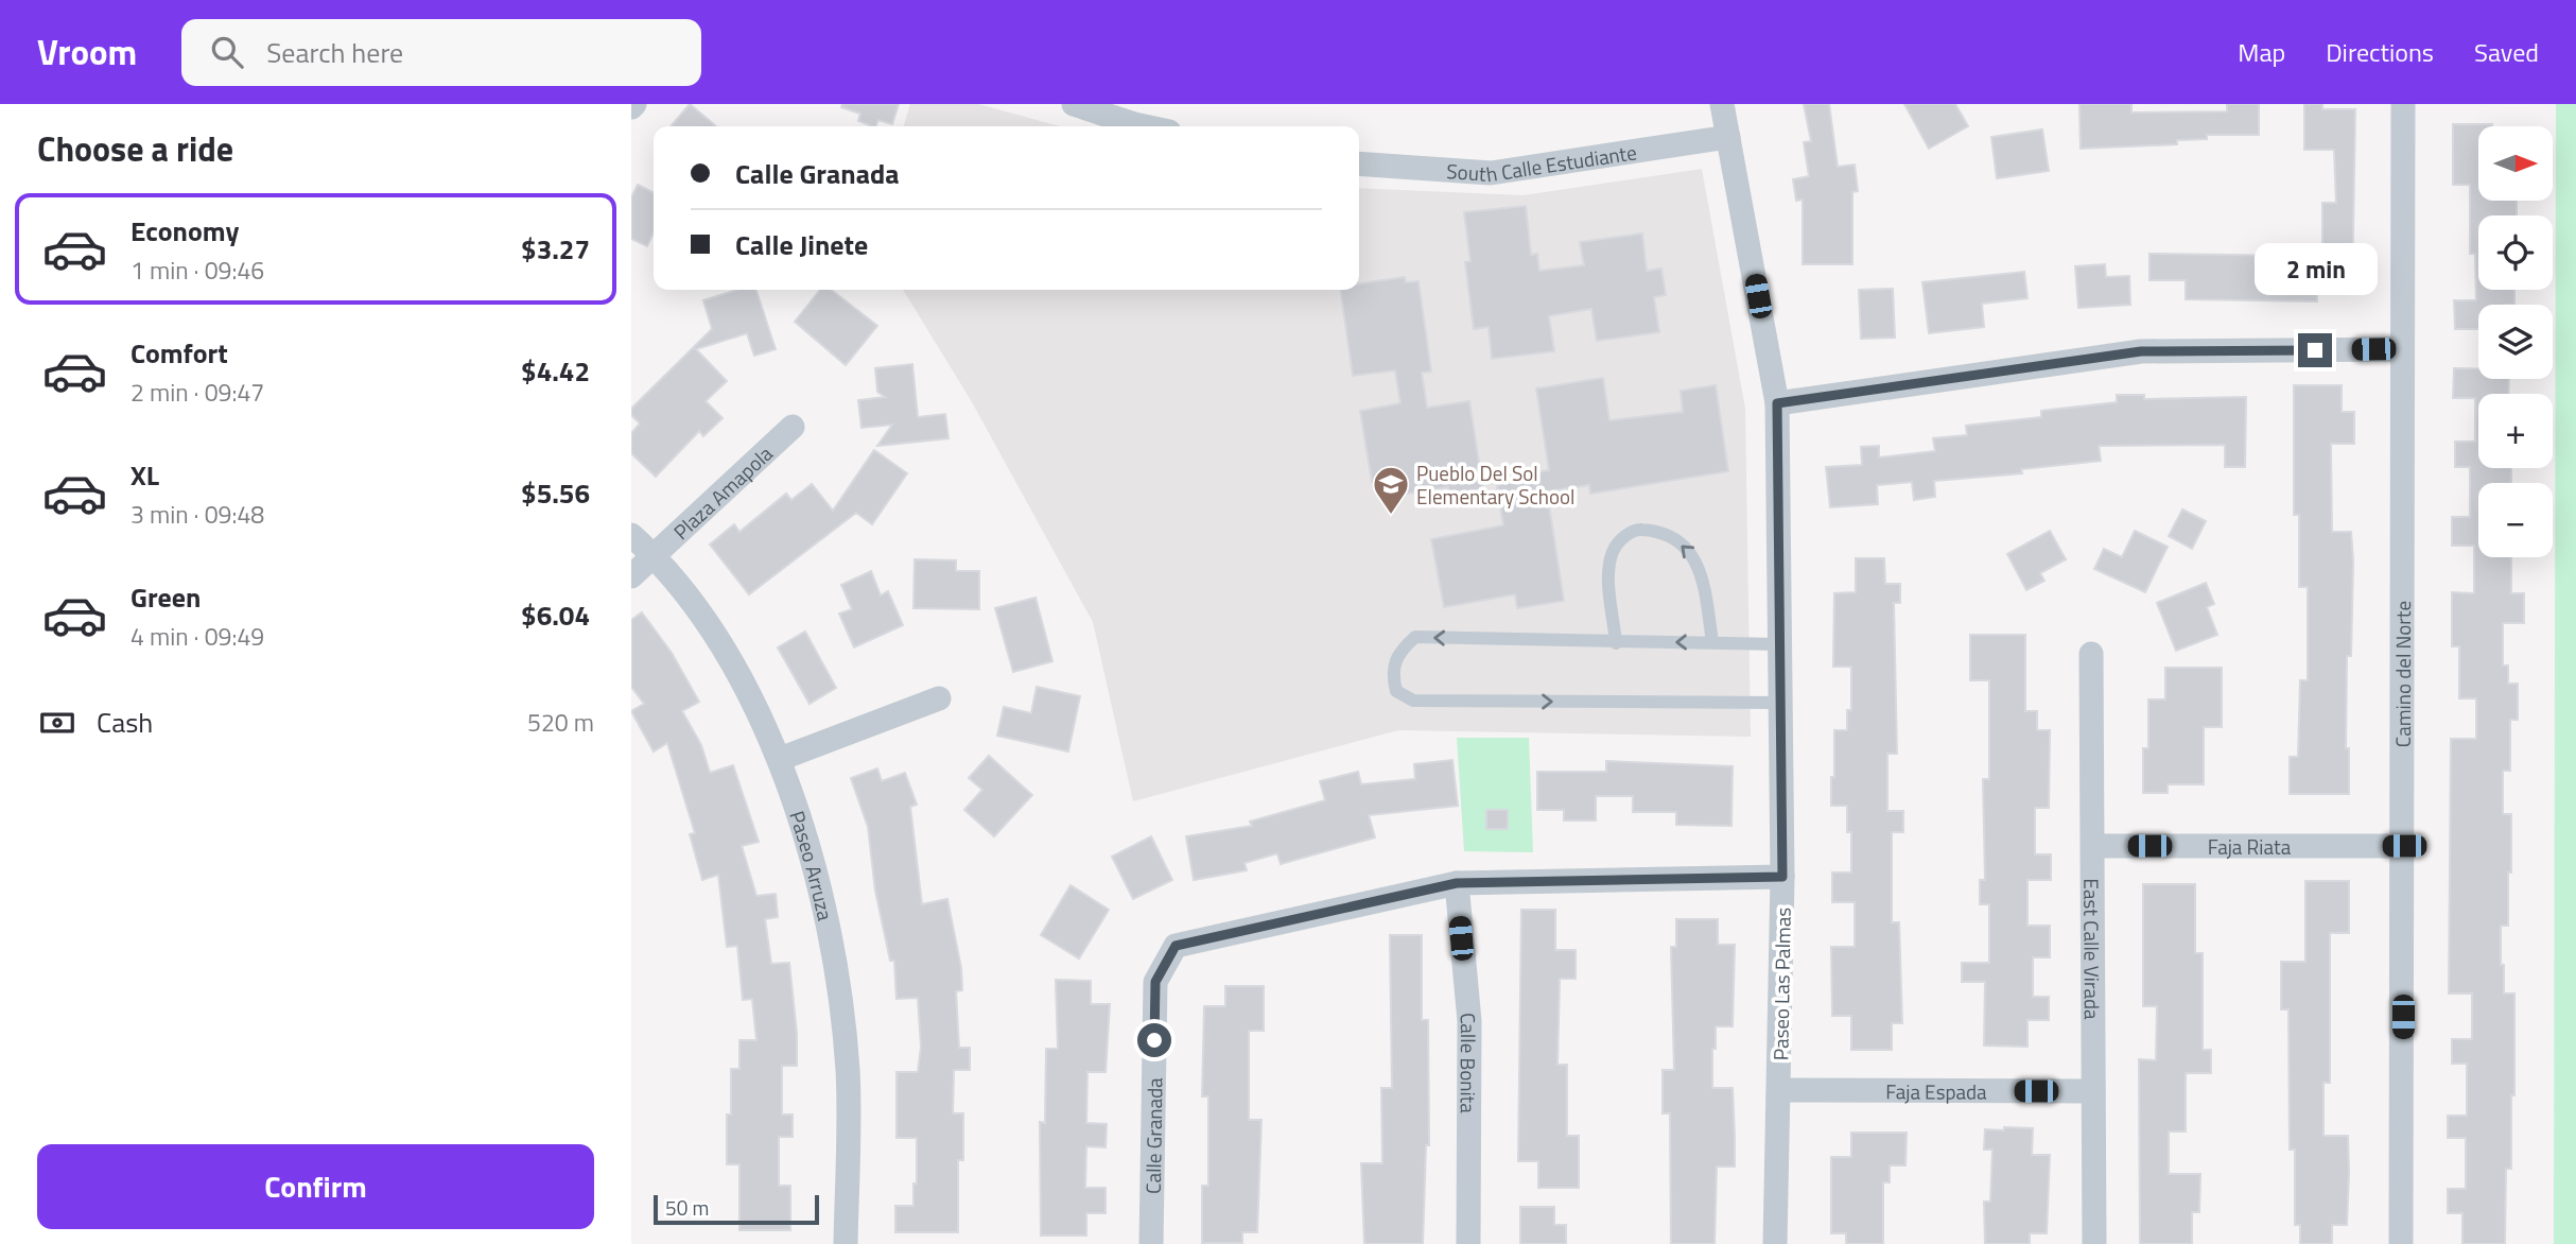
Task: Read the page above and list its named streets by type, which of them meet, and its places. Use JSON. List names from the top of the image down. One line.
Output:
{"streets":{"street":["South Calle Estudiante","Plaza Amapola","Camino del Norte","Faja Riata","Paseo Arruza","East Calle Virada","Paseo Las Palmas","Calle Bonita","Faja Espada","Calle Granada"]},"crossings":[["South Calle Estudiante","Paseo Las Palmas"],["Plaza Amapola","Paseo Arruza"],["Camino del Norte","Faja Riata"],["Faja Riata","East Calle Virada"],["East Calle Virada","Faja Espada"],["Paseo Las Palmas","Faja Espada"],["Calle Bonita","Calle Granada"]],"places":{"school or university":["Pueblo Del Sol Elementary School"]},"scale_bar":"50 m","north":"right","page":{"header":"Vroom","search":"Search here","nav":["Map","Directions","Saved"],"heading":"Choose a ride","map_buttons":["+","−"],"banner":["Calle Granada","Calle Jinete"],"list":[{"name":"Economy","note":"1 min · 09:46","value":"$3.27"},{"name":"Comfort","note":"2 min · 09:47","value":"$4.42"},{"name":"XL","note":"3 min · 09:48","value":"$5.56"},{"name":"Green","note":"4 min · 09:49","value":"$6.04"}],"bubble":"2 min","pay":["Cash","520 m"],"buttons":"Confirm","scale":"50 m"}}
